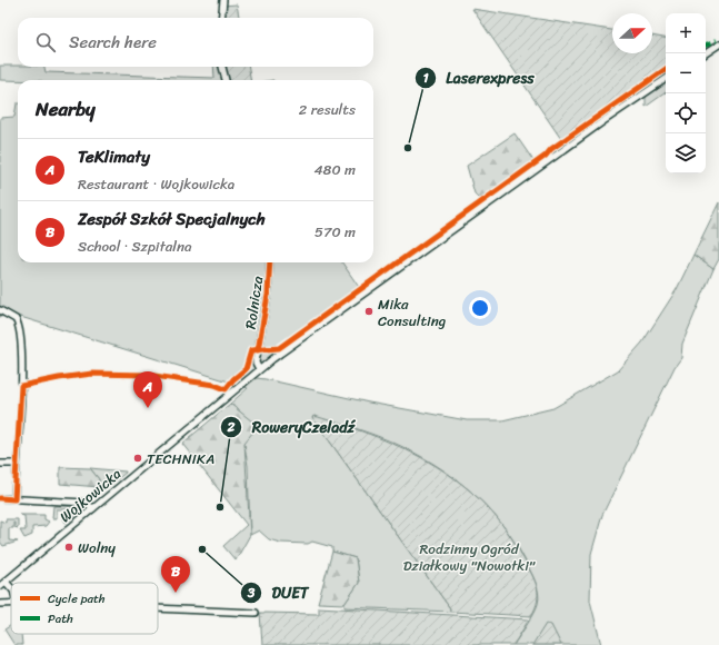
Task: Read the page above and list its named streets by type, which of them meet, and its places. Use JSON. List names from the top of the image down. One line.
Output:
{"streets":{"street":["Rolnicza","Wojkowicka"]},"crossings":[["Rolnicza","Wojkowicka"]],"parks":["Rodzinny Ogród Działkowy \"Nowotki\""],"places":["Laserexpress","Mika Consulting","TECHNIKA","RoweryCzeladź","Wolny","DUET"],"legend":["Cycle path","Path"],"north":"right","page":{"map_buttons":["+","−"],"search":"Search here","heading":["Nearby","2 results"],"list":[{"mark":"A","name":"TeKlimaty","note":"Restaurant · Wojkowicka","value":"480 m"},{"mark":"B","name":"Zespół Szkół Specjalnych","note":"School · Szpitalna","value":"570 m"}],"pins":["A","B"]}}
